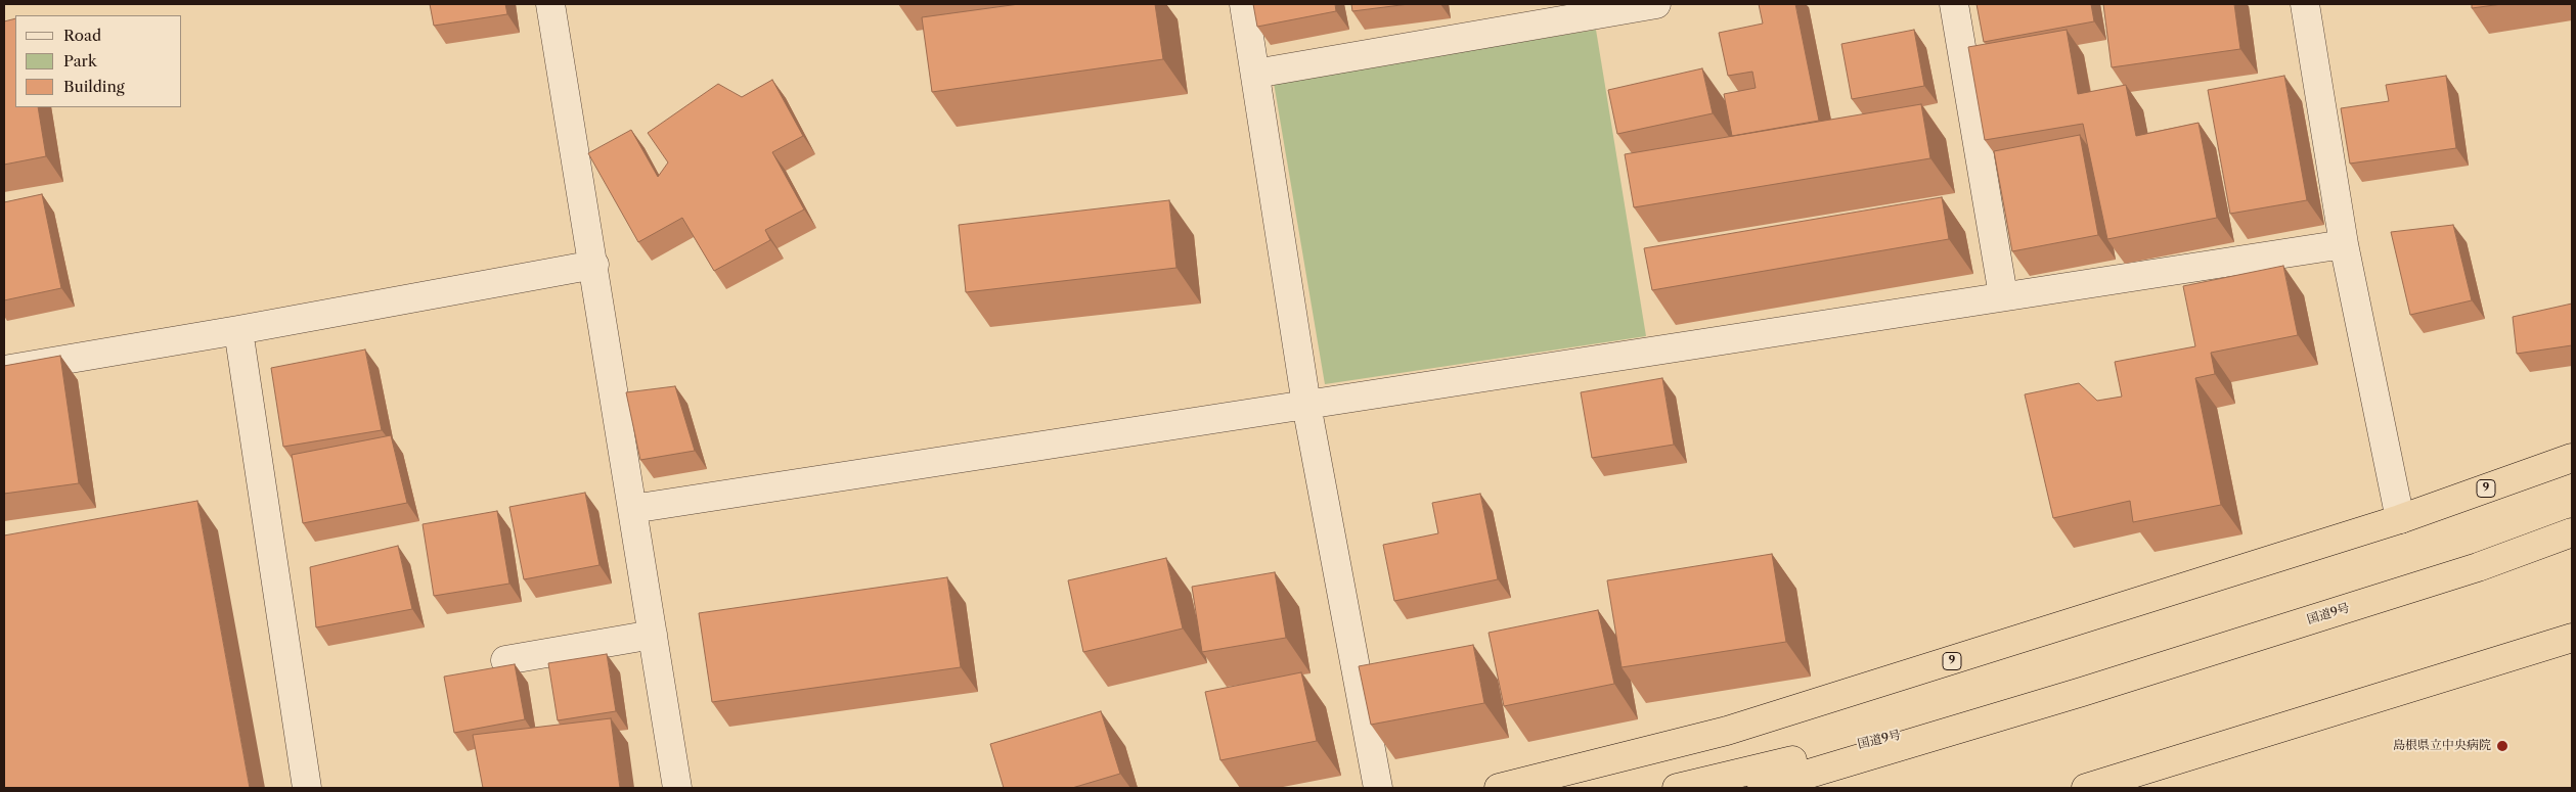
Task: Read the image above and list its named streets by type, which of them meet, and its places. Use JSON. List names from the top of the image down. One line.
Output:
{"streets":{"highway":["9","国道9号"]},"places":["島根県立中央病院"],"legend":["Road","Park","Building"]}
